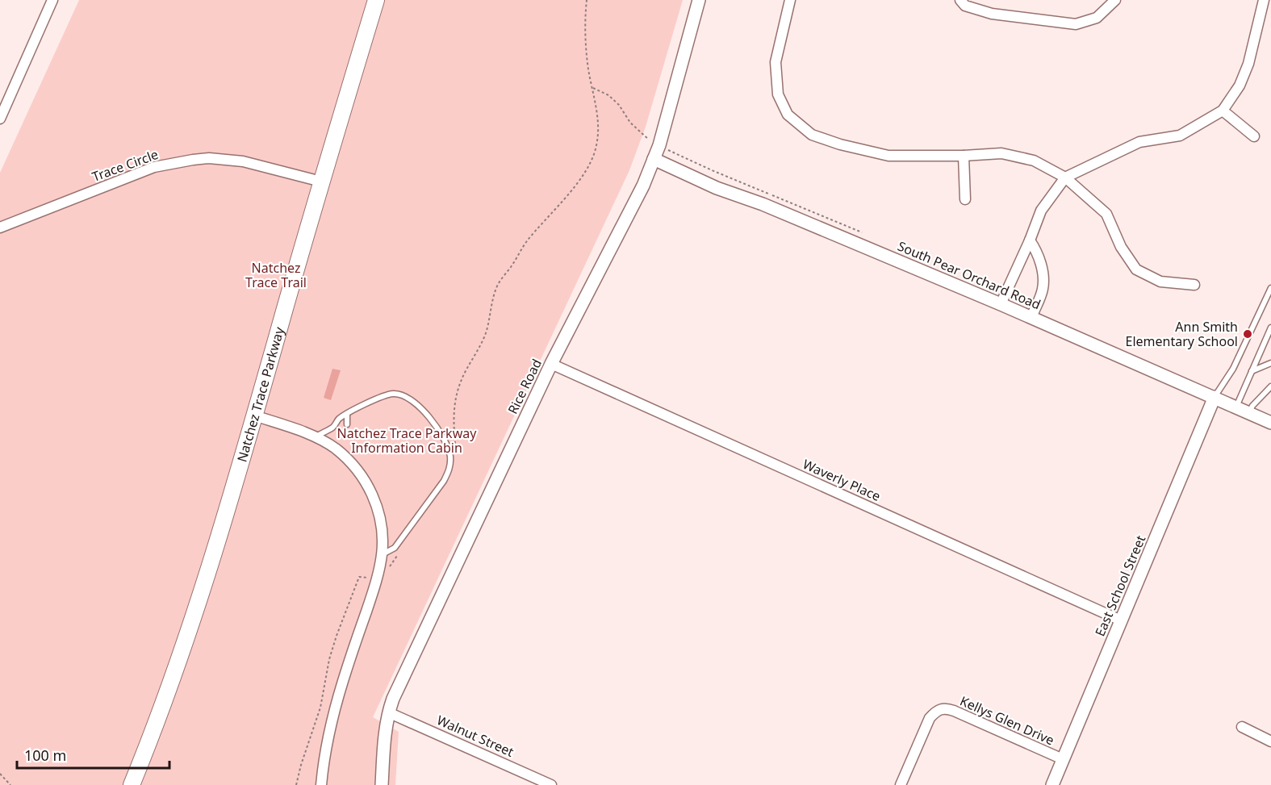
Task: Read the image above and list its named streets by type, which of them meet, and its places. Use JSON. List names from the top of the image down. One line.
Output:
{"streets":{"main road":["Natchez Trace Parkway"],"street":["Trace Circle","South Pear Orchard Road","Rice Road","Waverly Place","East School Street","Kellys Glen Drive","Walnut Street"]},"crossings":[["Trace Circle","Natchez Trace Parkway"],["South Pear Orchard Road","Rice Road"],["South Pear Orchard Road","East School Street"],["Rice Road","Waverly Place"],["Rice Road","Walnut Street"],["Waverly Place","East School Street"],["East School Street","Kellys Glen Drive"]],"parks":["Natchez Trace Trail","Natchez Trace Parkway Information Cabin"],"places":["Ann Smith Elementary School"],"scale_bar":"100 m"}
